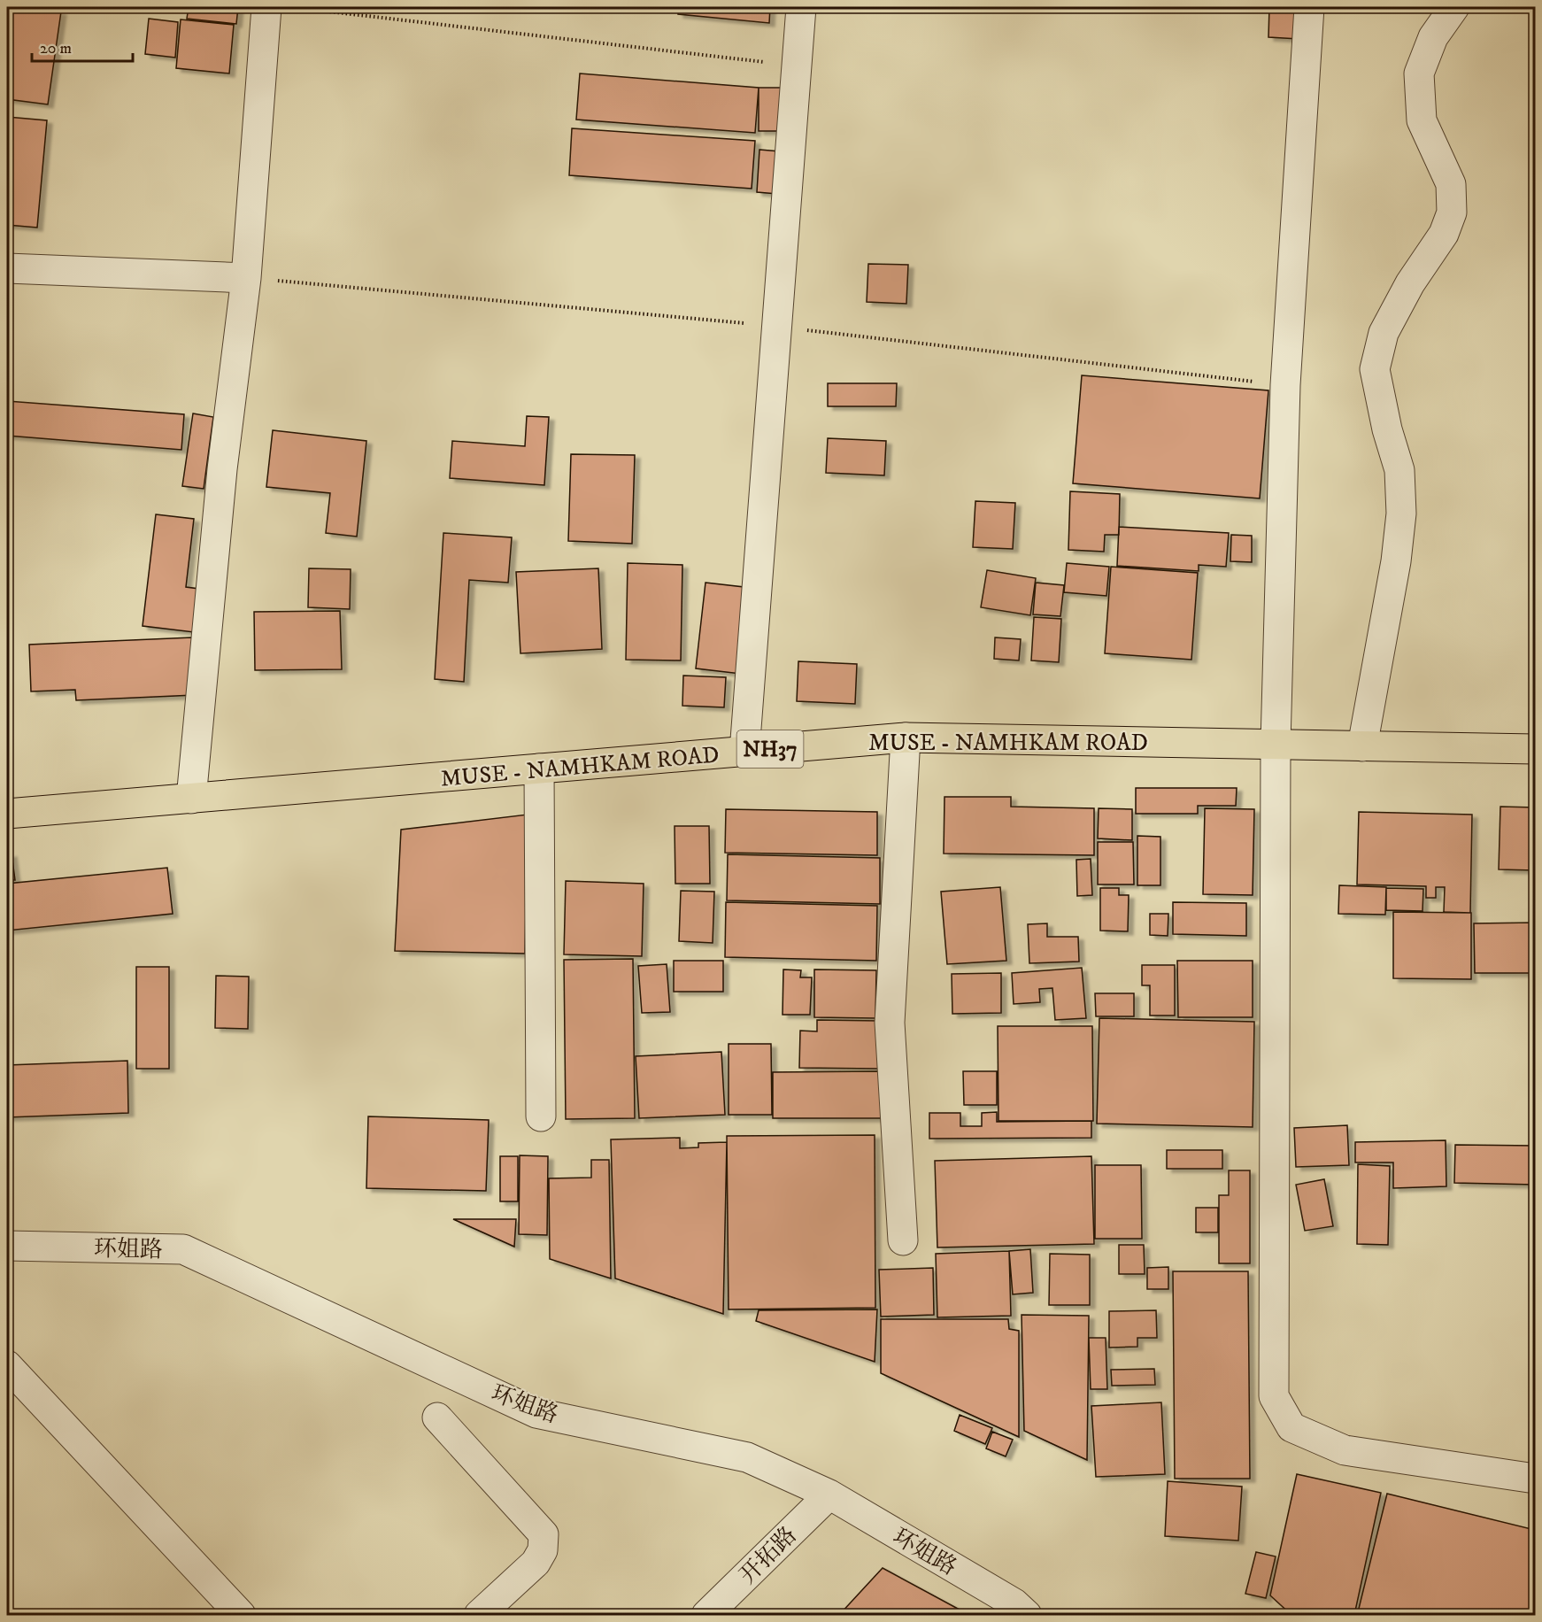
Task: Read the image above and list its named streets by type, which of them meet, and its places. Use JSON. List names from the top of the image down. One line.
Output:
{"streets":{"highway":["MUSE - NAMHKAM ROAD","NH37"],"street":["环姐路","开拓路"]},"crossings":[["环姐路","开拓路"]],"scale_bar":"20 m"}
